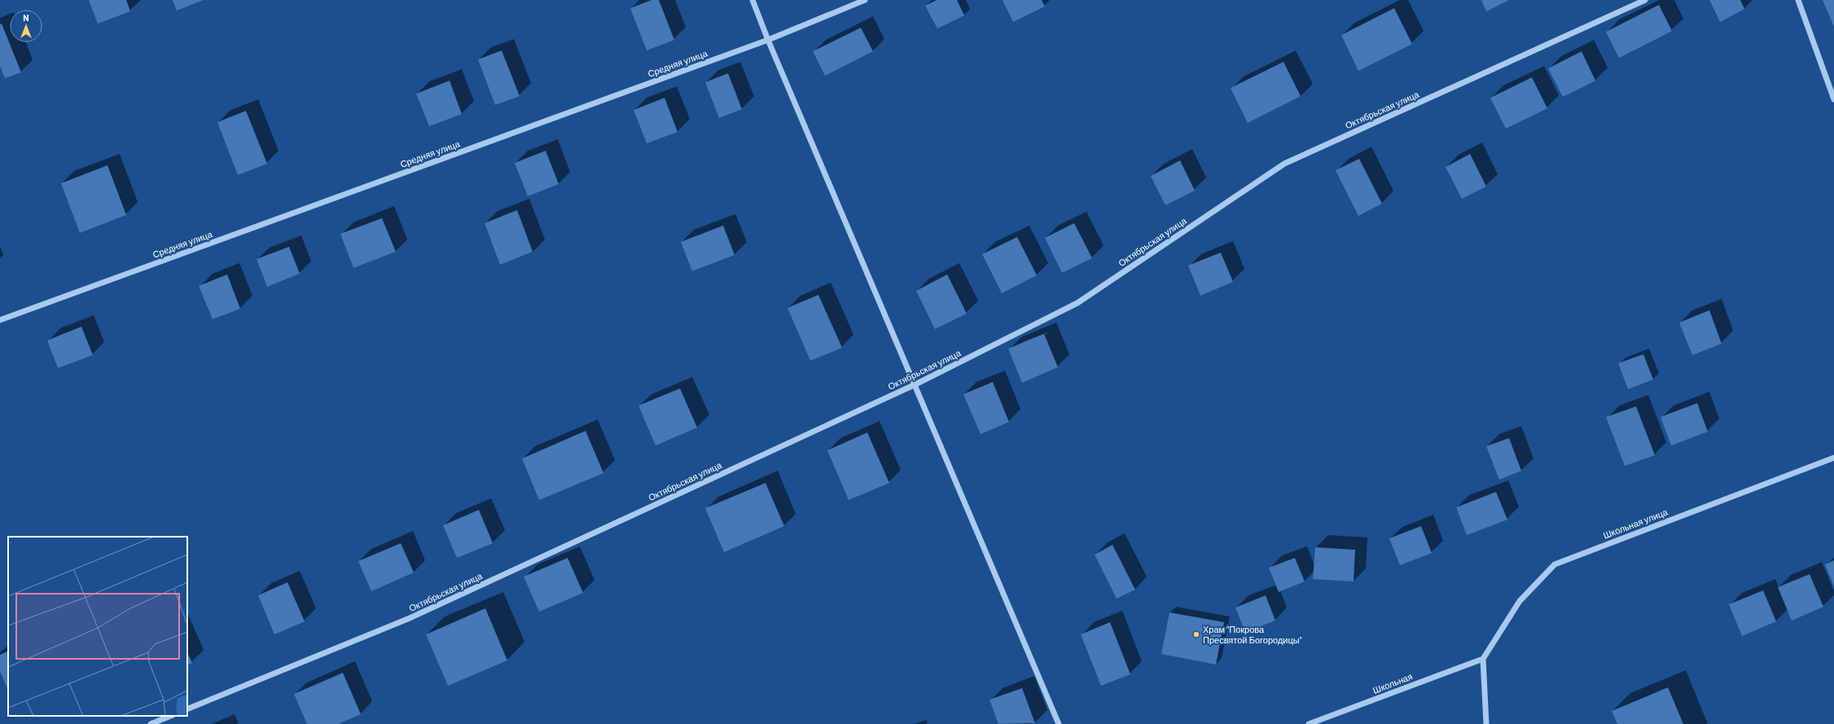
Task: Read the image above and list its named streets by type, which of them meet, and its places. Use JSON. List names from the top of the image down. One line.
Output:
{"streets":{"street":["Средняя улица","Октябрьская улица","Школьная улица","Школьная"]},"crossings":[["Школьная улица","Школьная"]],"places":["Храм \"Покрова Пресвятой Богородицы\""],"north":"top"}
